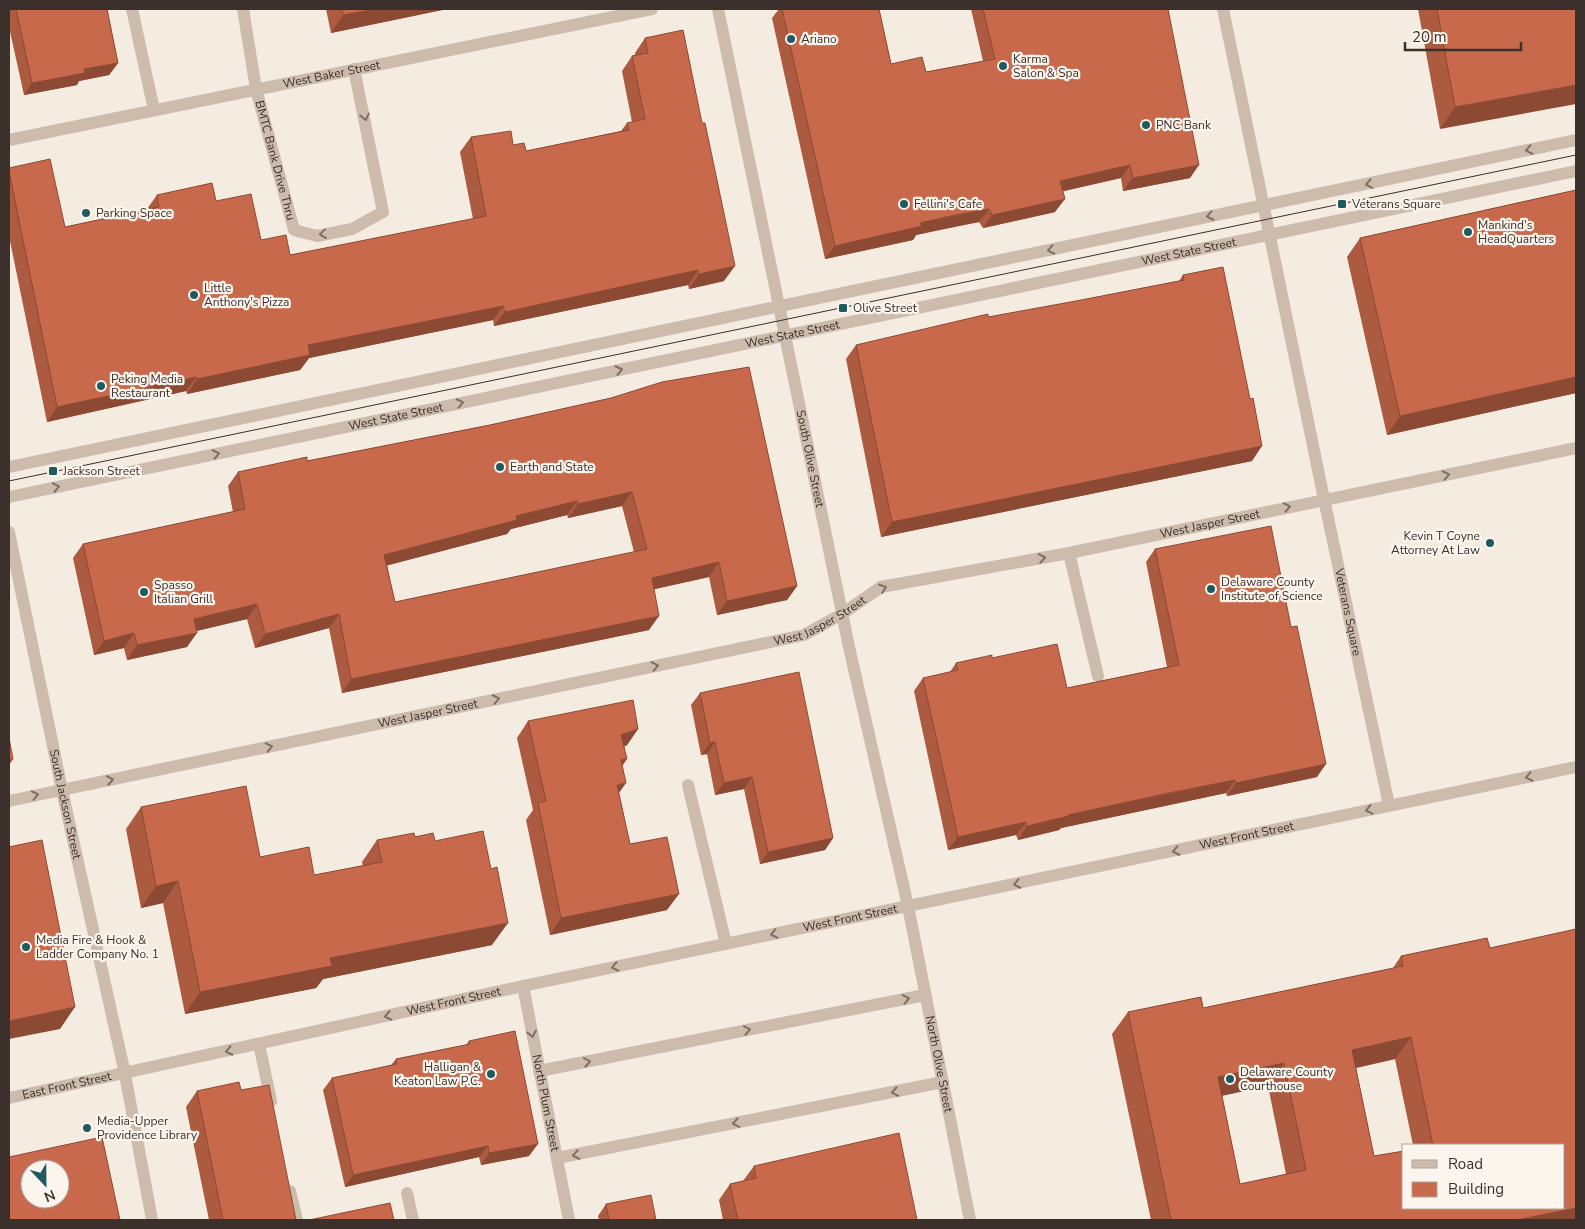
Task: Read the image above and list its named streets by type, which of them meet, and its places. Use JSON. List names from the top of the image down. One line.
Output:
{"streets":{"street":["West Baker Street","BMTC Bank Drive Thru","West State Street","South Olive Street","West Jasper Street","Veterans Square","South Jackson Street","West Front Street","North Olive Street","East Front Street","North Plum Street"]},"crossings":[["West Baker Street","BMTC Bank Drive Thru"],["West State Street","South Olive Street"],["West State Street","Veterans Square"],["South Olive Street","West Jasper Street"],["South Olive Street","West Front Street"],["South Olive Street","North Olive Street"],["West Jasper Street","Veterans Square"],["West Jasper Street","South Jackson Street"],["Veterans Square","West Front Street"],["South Jackson Street","West Front Street"],["South Jackson Street","East Front Street"],["West Front Street","North Olive Street"],["West Front Street","East Front Street"],["West Front Street","North Plum Street"]],"one_way":["West Jasper Street","West Front Street","North Plum Street"],"places":{"other":["Ariano","Karma Salon & Spa","PNC Bank","Fellini's Cafe","Parking Space","Mankind's HeadQuarters","Little Anthony's Pizza","Peking Media Restaurant","Earth and State","Kevin T Coyne Attorney At Law","Delaware County Institute of Science","Spasso Italian Grill","Media Fire & Hook & Ladder Company No. 1","Halligan & Keaton Law P.C.","Delaware County Courthouse","Media-Upper Providence Library"],"transit":["Veterans Square","Olive Street","Jackson Street"]},"legend":["Road","Building"],"scale_bar":"20 m","north":"bottom"}
